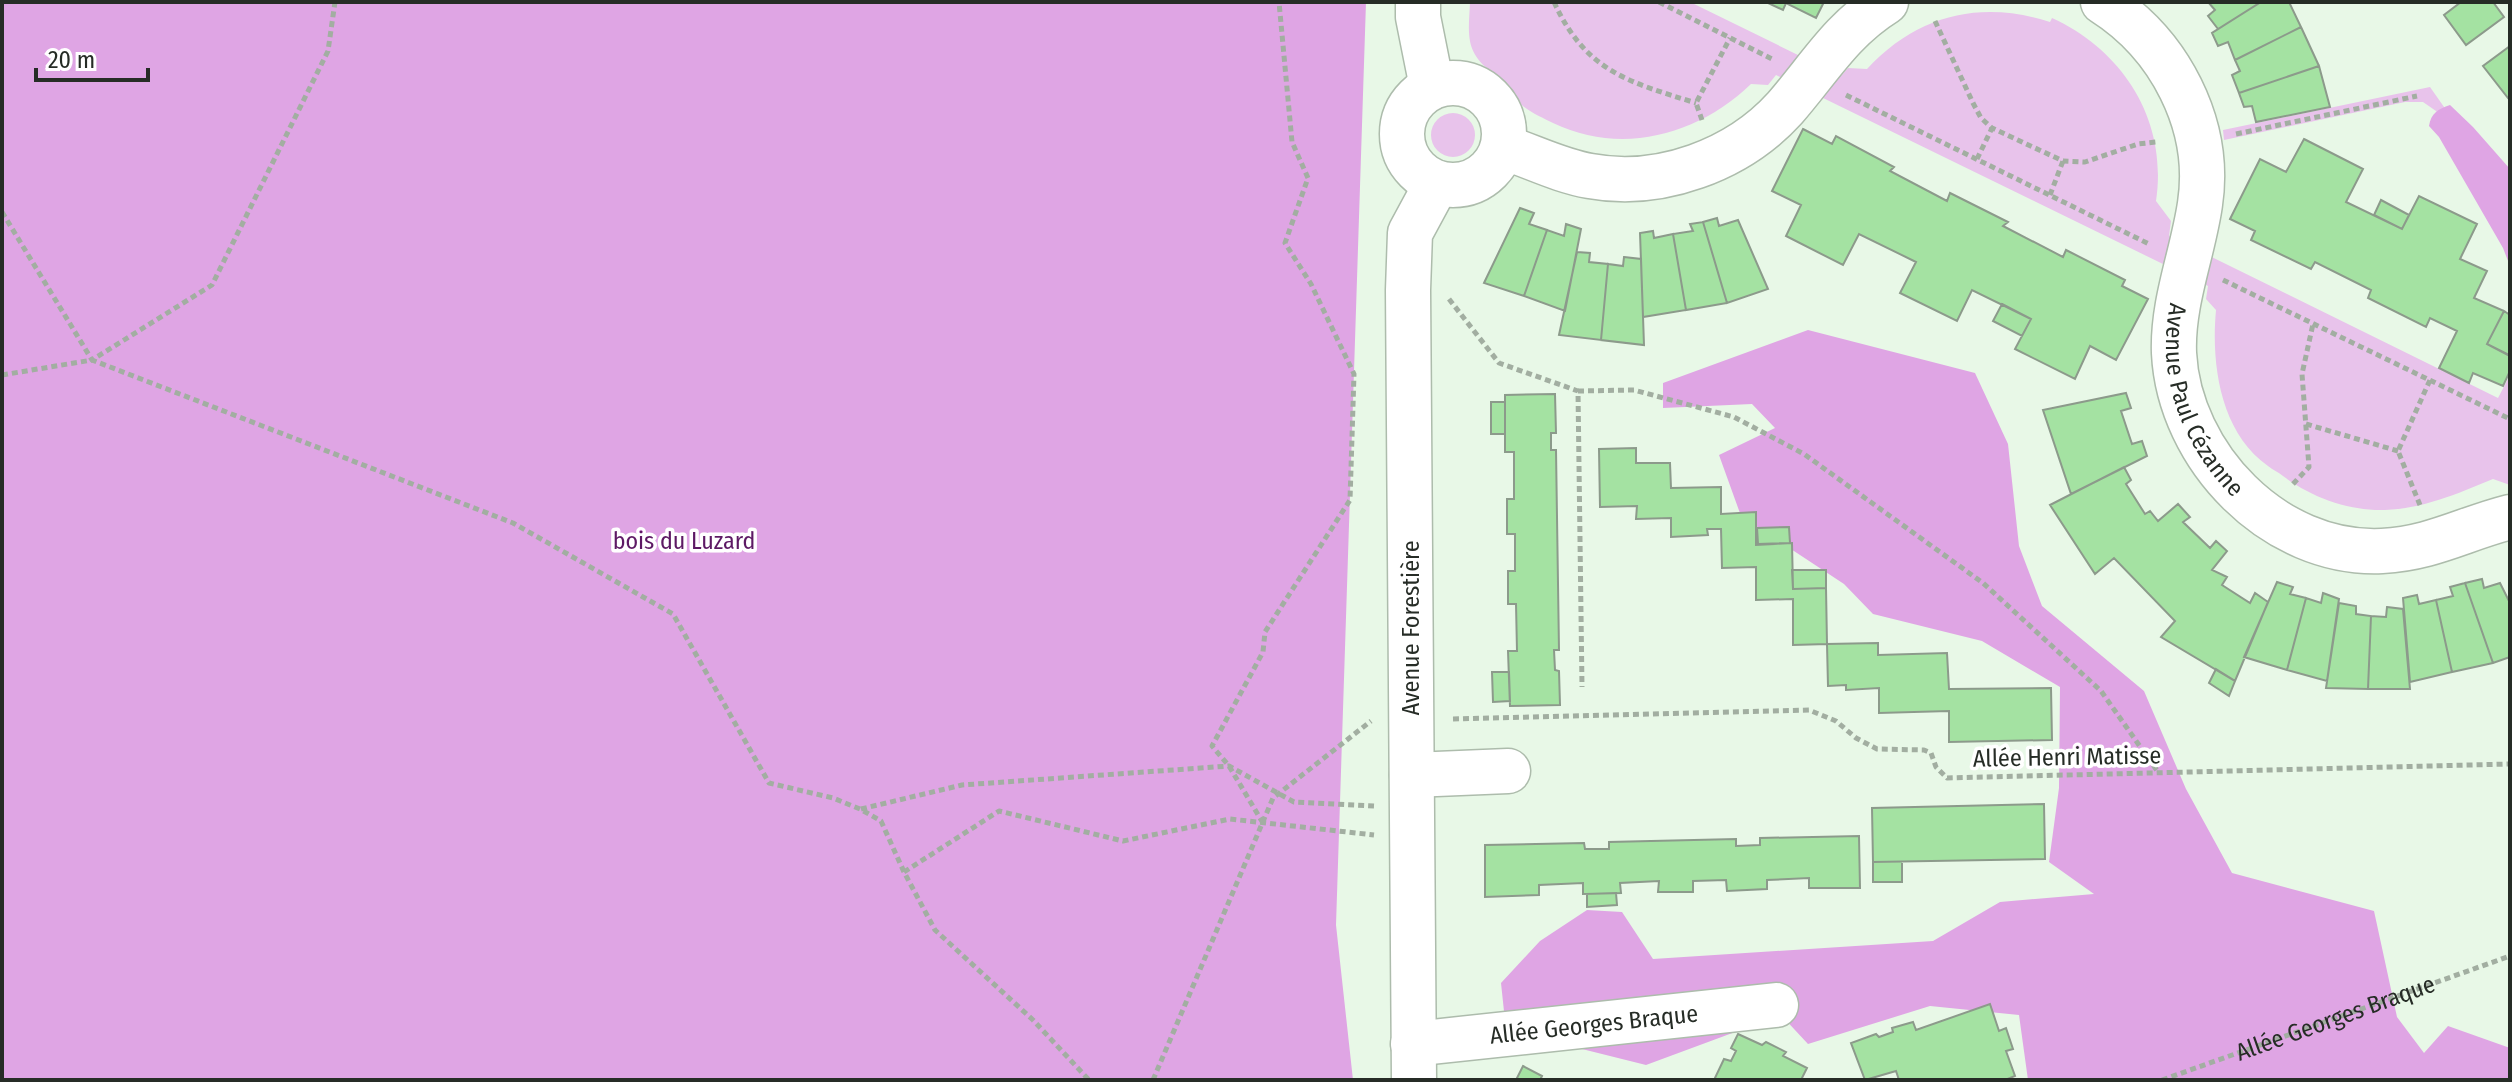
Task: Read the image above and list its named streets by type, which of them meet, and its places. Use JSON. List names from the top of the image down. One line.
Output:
{"streets":{"street":["Avenue Paul Cézanne","Avenue Forestière","Allée Georges Braque"],"path":["Allée Henri Matisse"]},"crossings":[["Avenue Forestière","Allée Henri Matisse"],["Avenue Forestière","Allée Georges Braque"]],"parks":["bois du Luzard"],"scale_bar":"20 m"}
